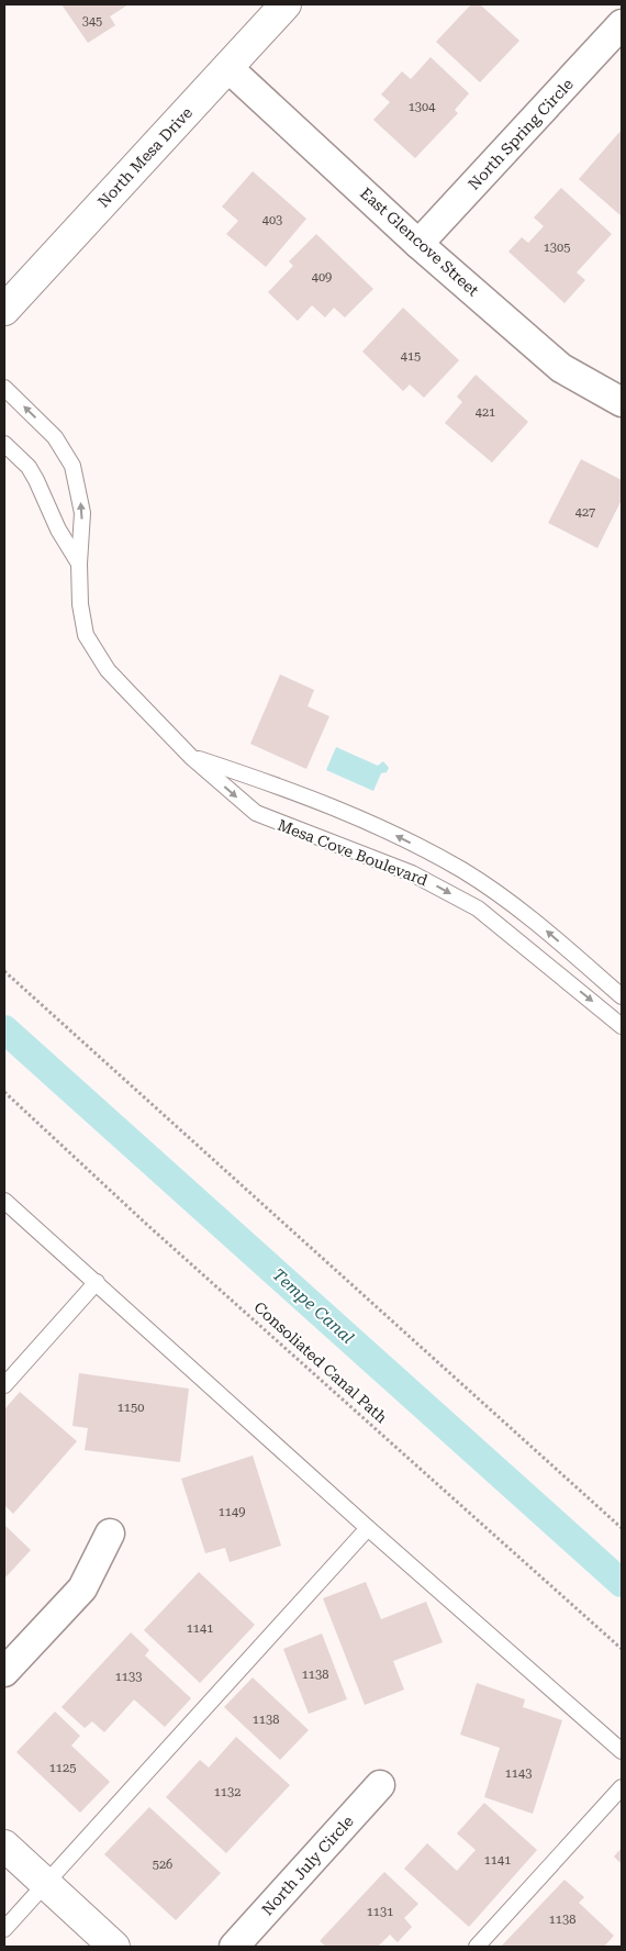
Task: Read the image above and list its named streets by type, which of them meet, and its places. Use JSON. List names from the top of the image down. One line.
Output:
{"streets":{"main road":["North Mesa Drive"],"street":["North Spring Circle","East Glencove Street","North July Circle"],"lane":["Mesa Cove Boulevard"],"path":["Consoliated Canal Path"]},"crossings":[["North Spring Circle","East Glencove Street"],["North Mesa Drive","East Glencove Street"]],"water":["Tempe Canal"],"house_numbers":["345","1304","403","1305","409","415","421","427","1150","1149","1141","1138","1133","1138","1125","1143","1132","1141","526","1131","1138"]}
